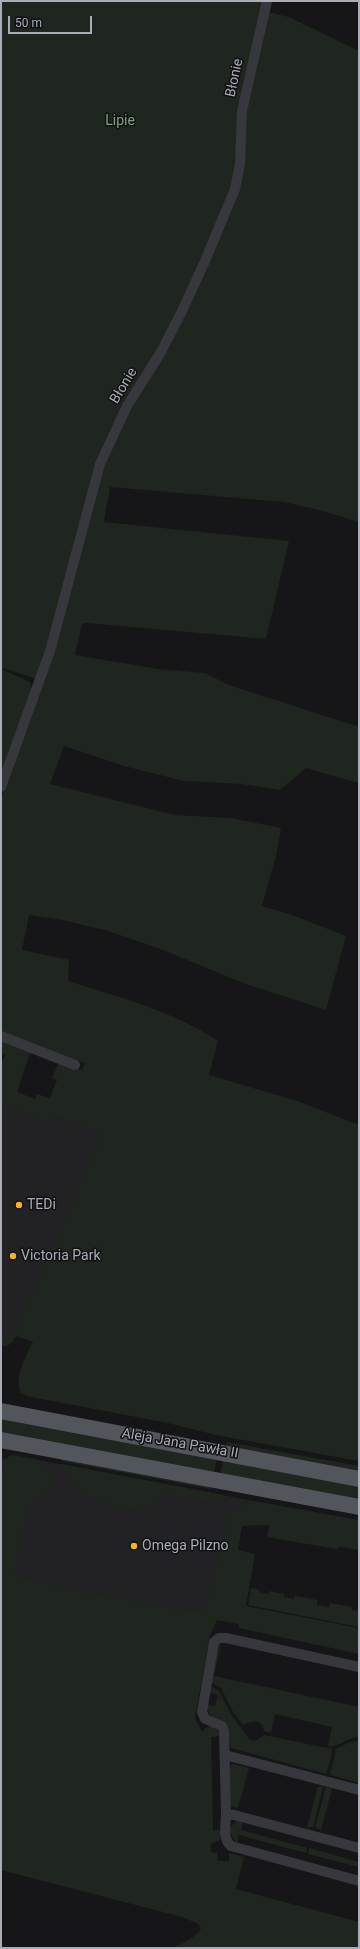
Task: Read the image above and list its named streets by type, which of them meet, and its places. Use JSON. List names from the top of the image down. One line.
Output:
{"streets":{"main road":["Aleja Jana Pawła II"],"street":["Błonie"]},"parks":["Lipie"],"places":["TEDi","Victoria Park","Omega Pilzno"],"scale_bar":"50 m"}
